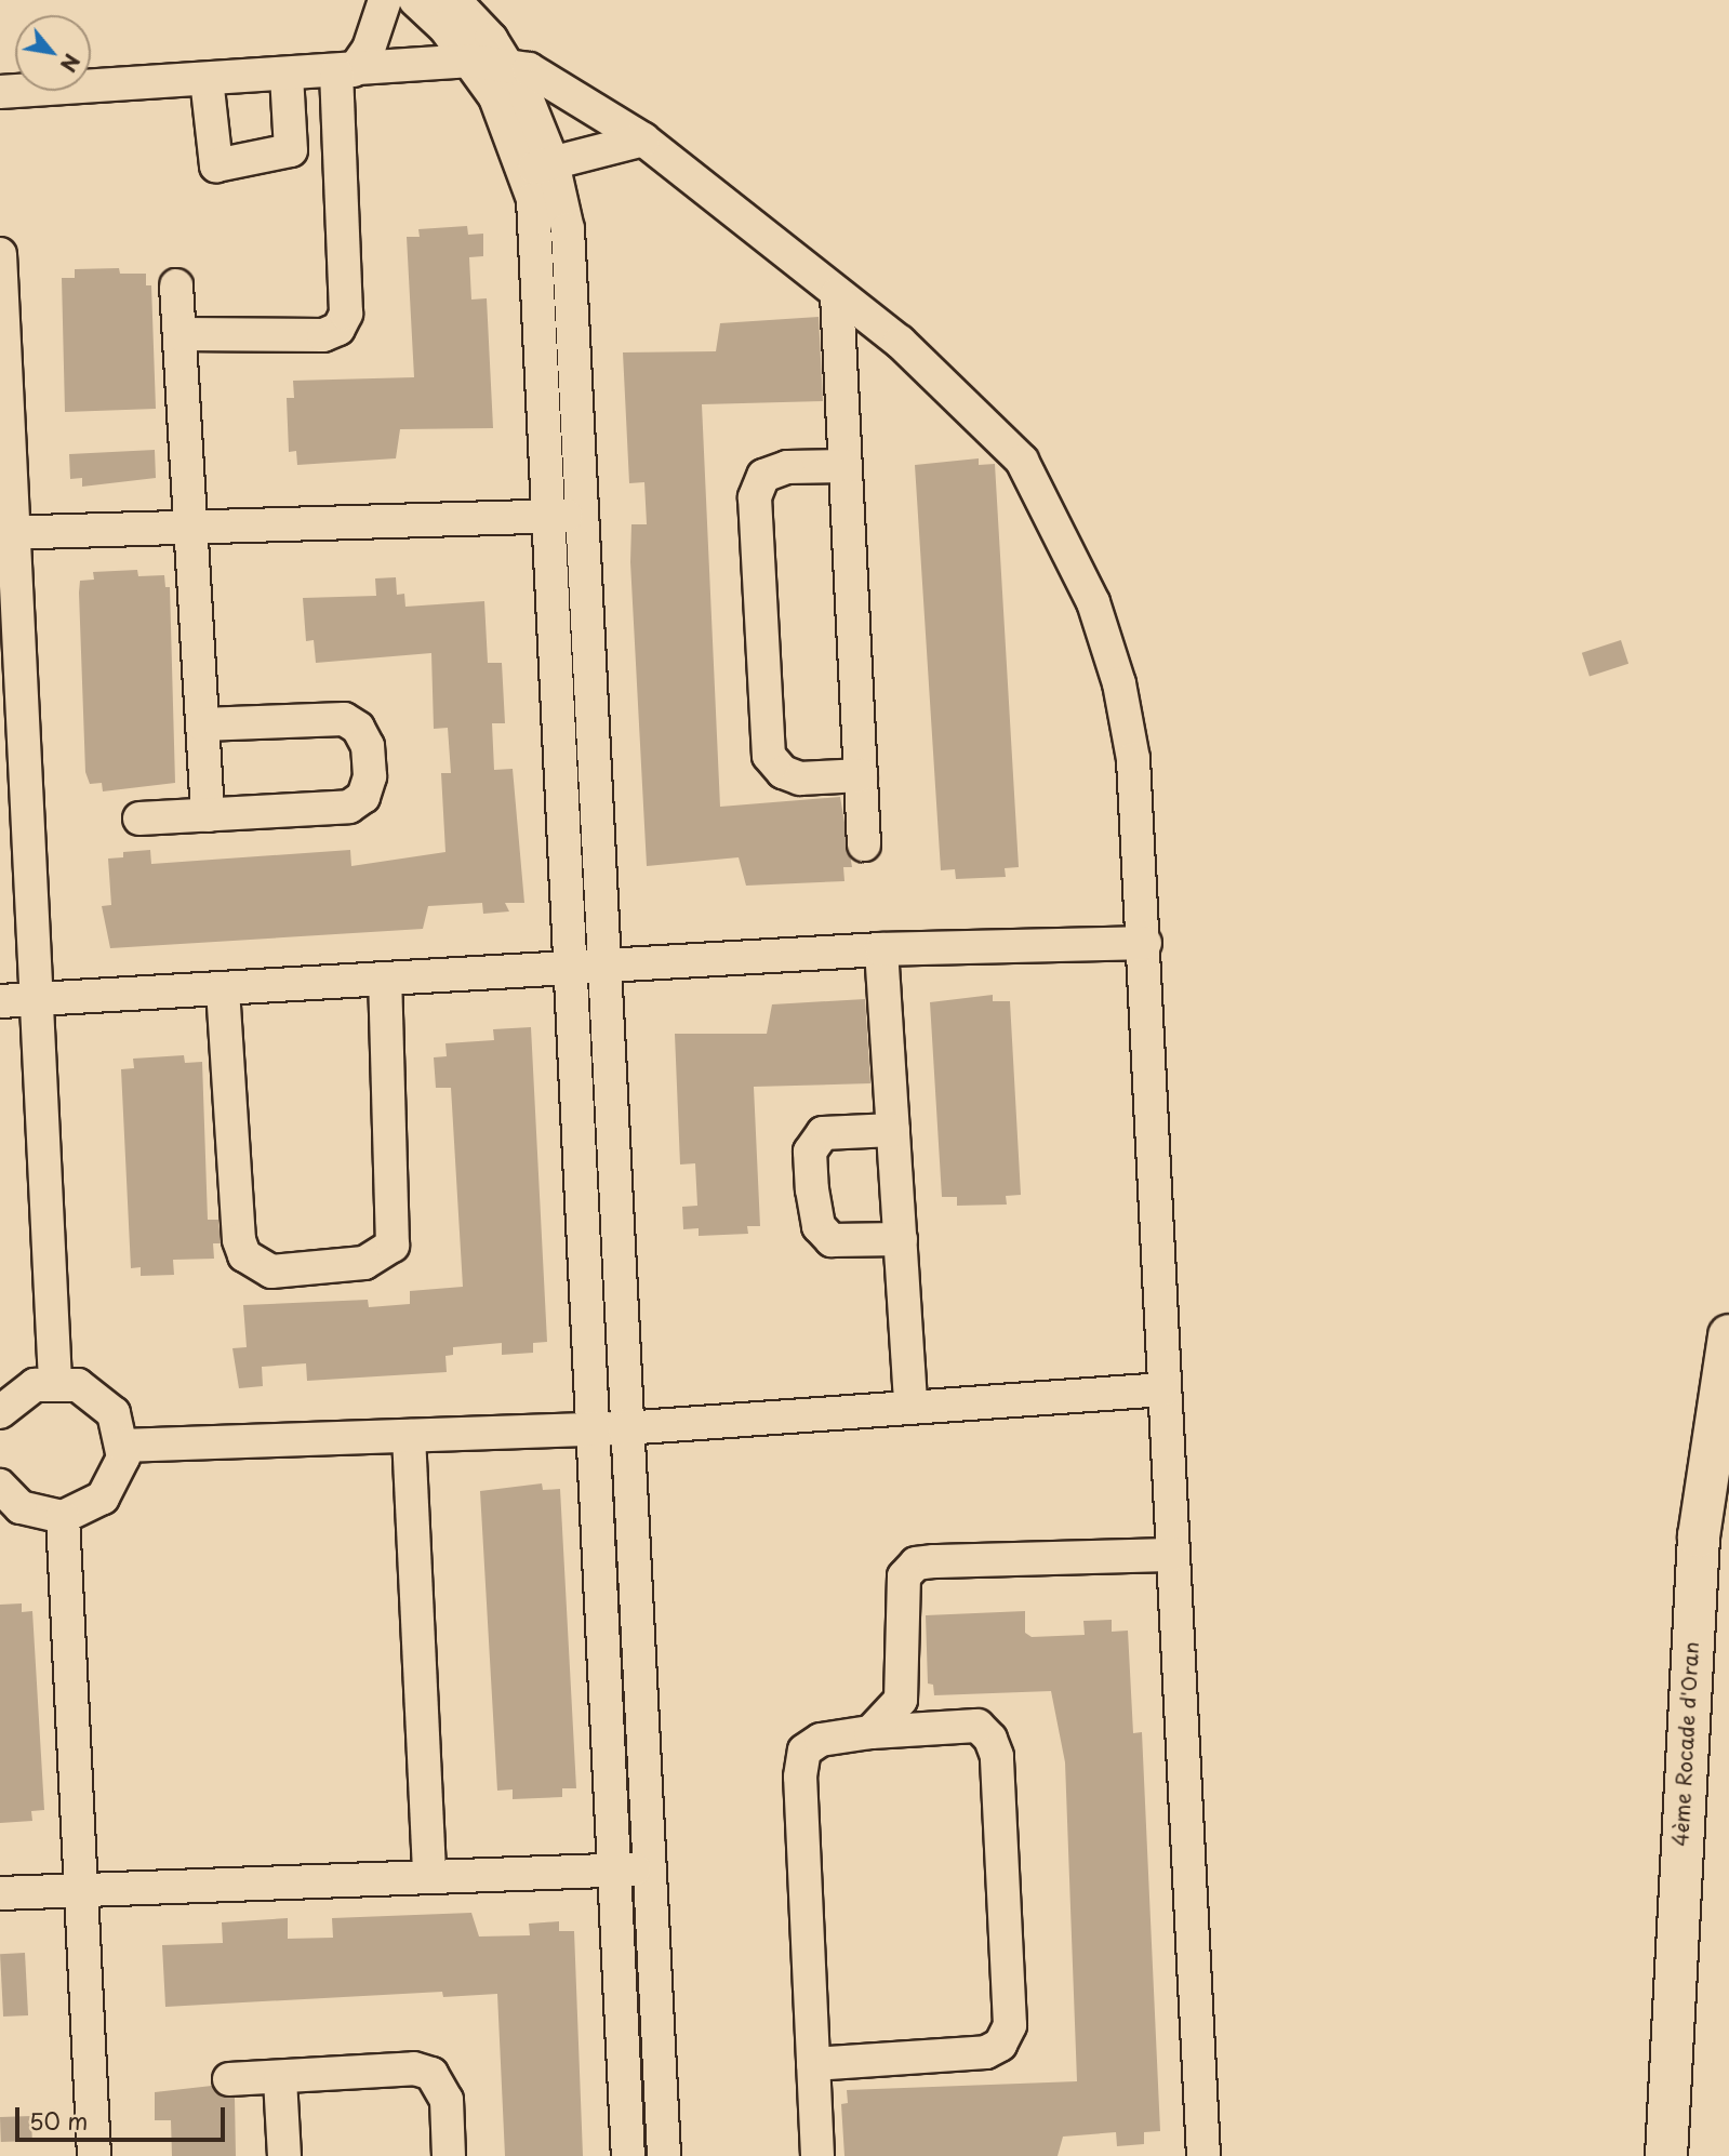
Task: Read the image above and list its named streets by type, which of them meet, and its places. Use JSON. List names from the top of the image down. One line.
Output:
{"streets":{"highway":["4ème Rocade d'Oran"]},"scale_bar":"50 m","north":"bottom right"}
